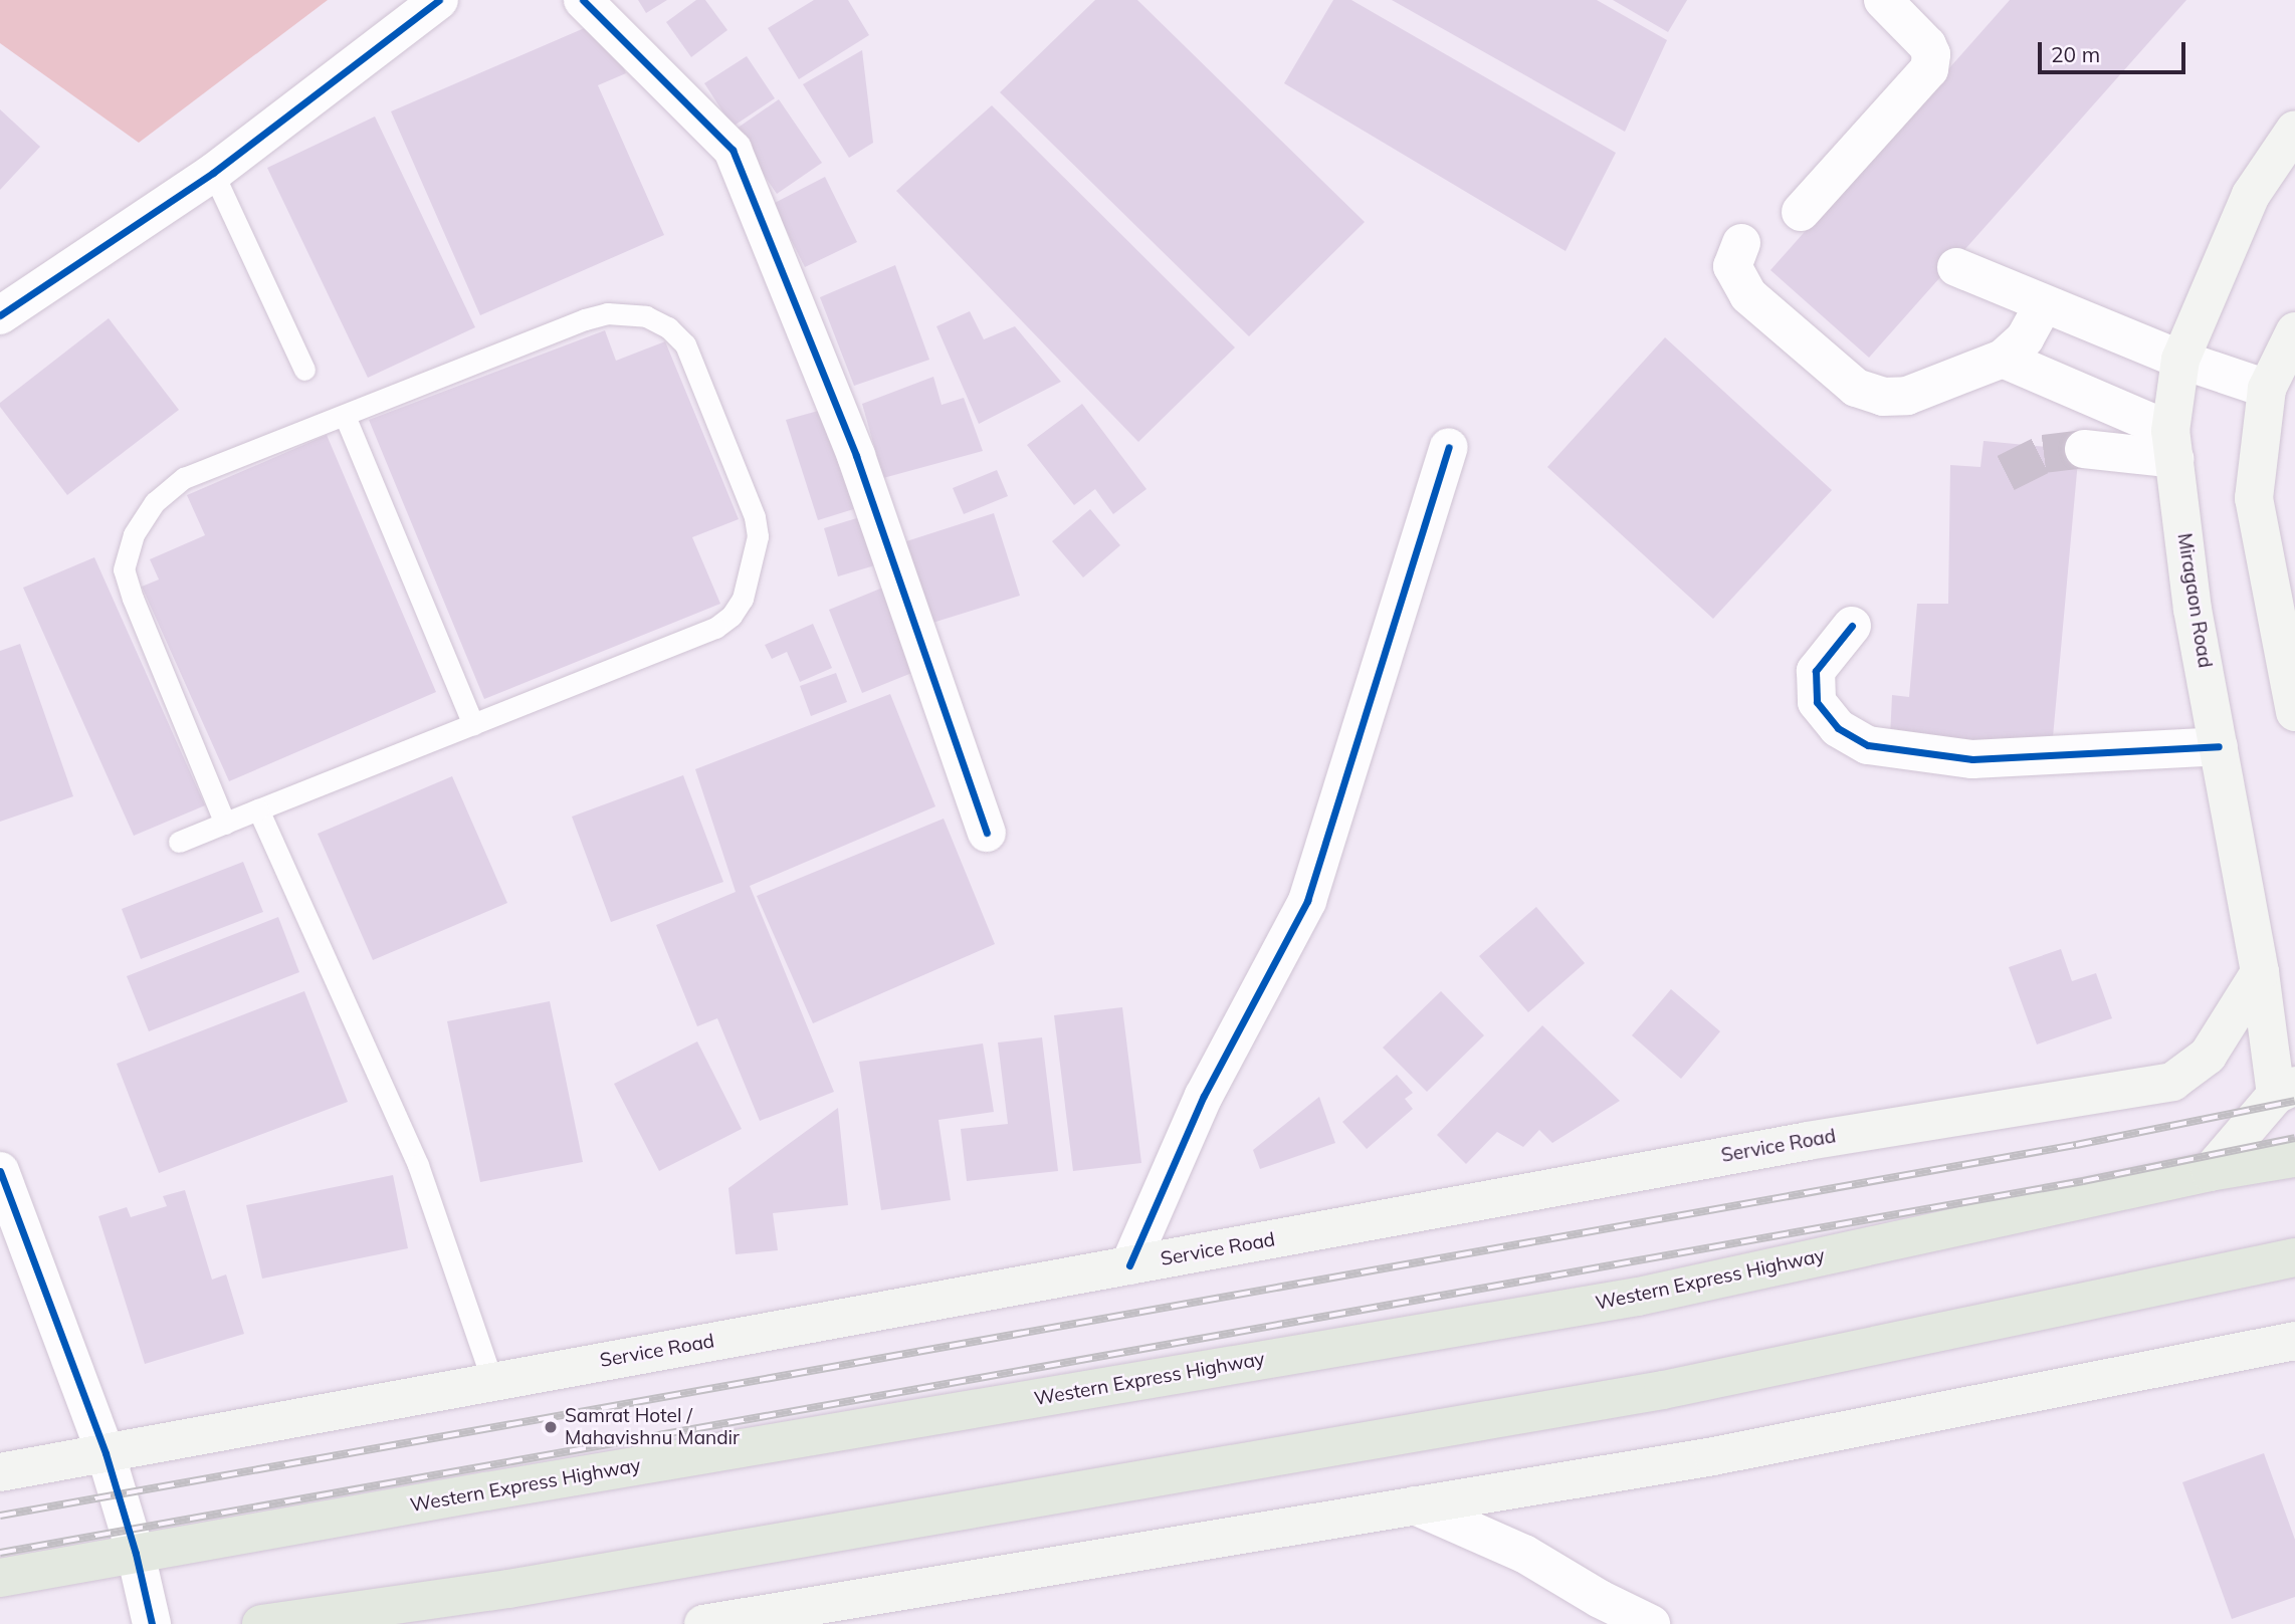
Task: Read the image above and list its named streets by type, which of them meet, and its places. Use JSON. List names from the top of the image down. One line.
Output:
{"streets":{"highway":["Western Express Highway"],"main road":["Miragaon Road","Service Road"]},"crossings":[["Miragaon Road","Service Road"]],"places":["Samrat Hotel / Mahavishnu Mandir"],"scale_bar":"20 m"}
